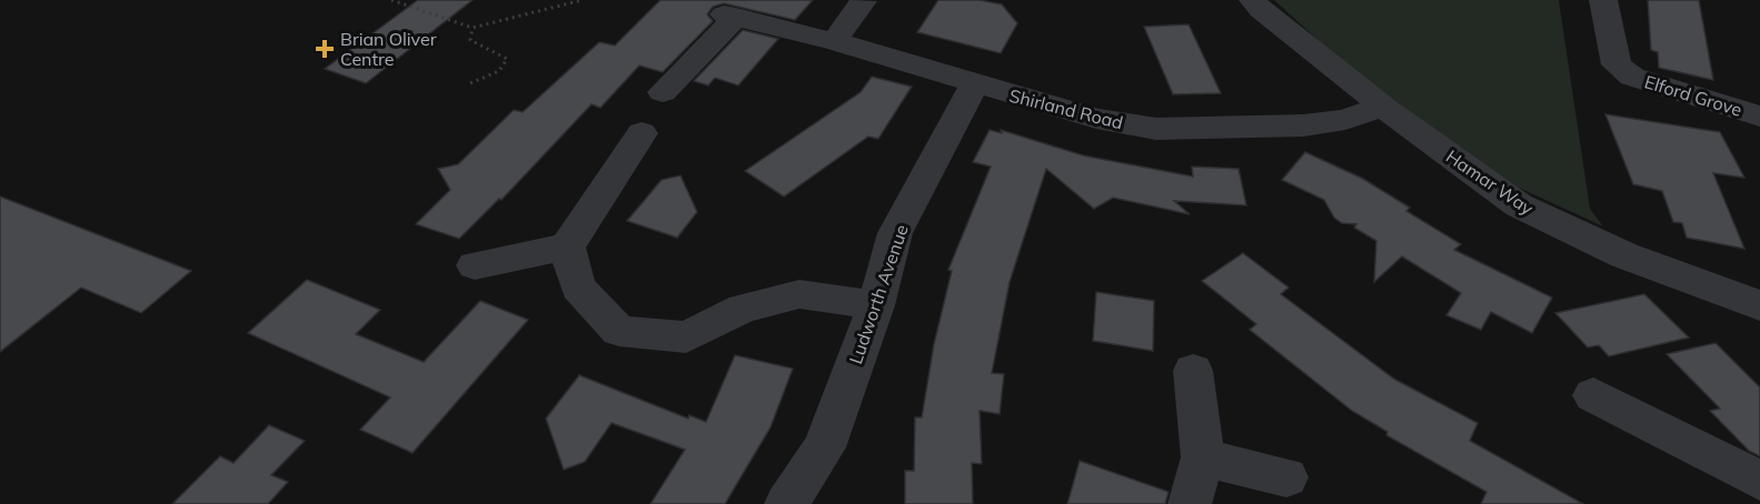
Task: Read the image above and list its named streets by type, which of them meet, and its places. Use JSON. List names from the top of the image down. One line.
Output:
{"streets":{"street":["Elford Grove","Shirland Road","Hamar Way","Ludworth Avenue"]},"crossings":[["Shirland Road","Hamar Way"],["Shirland Road","Ludworth Avenue"]],"places":{"health":["Brian Oliver Centre"]}}
